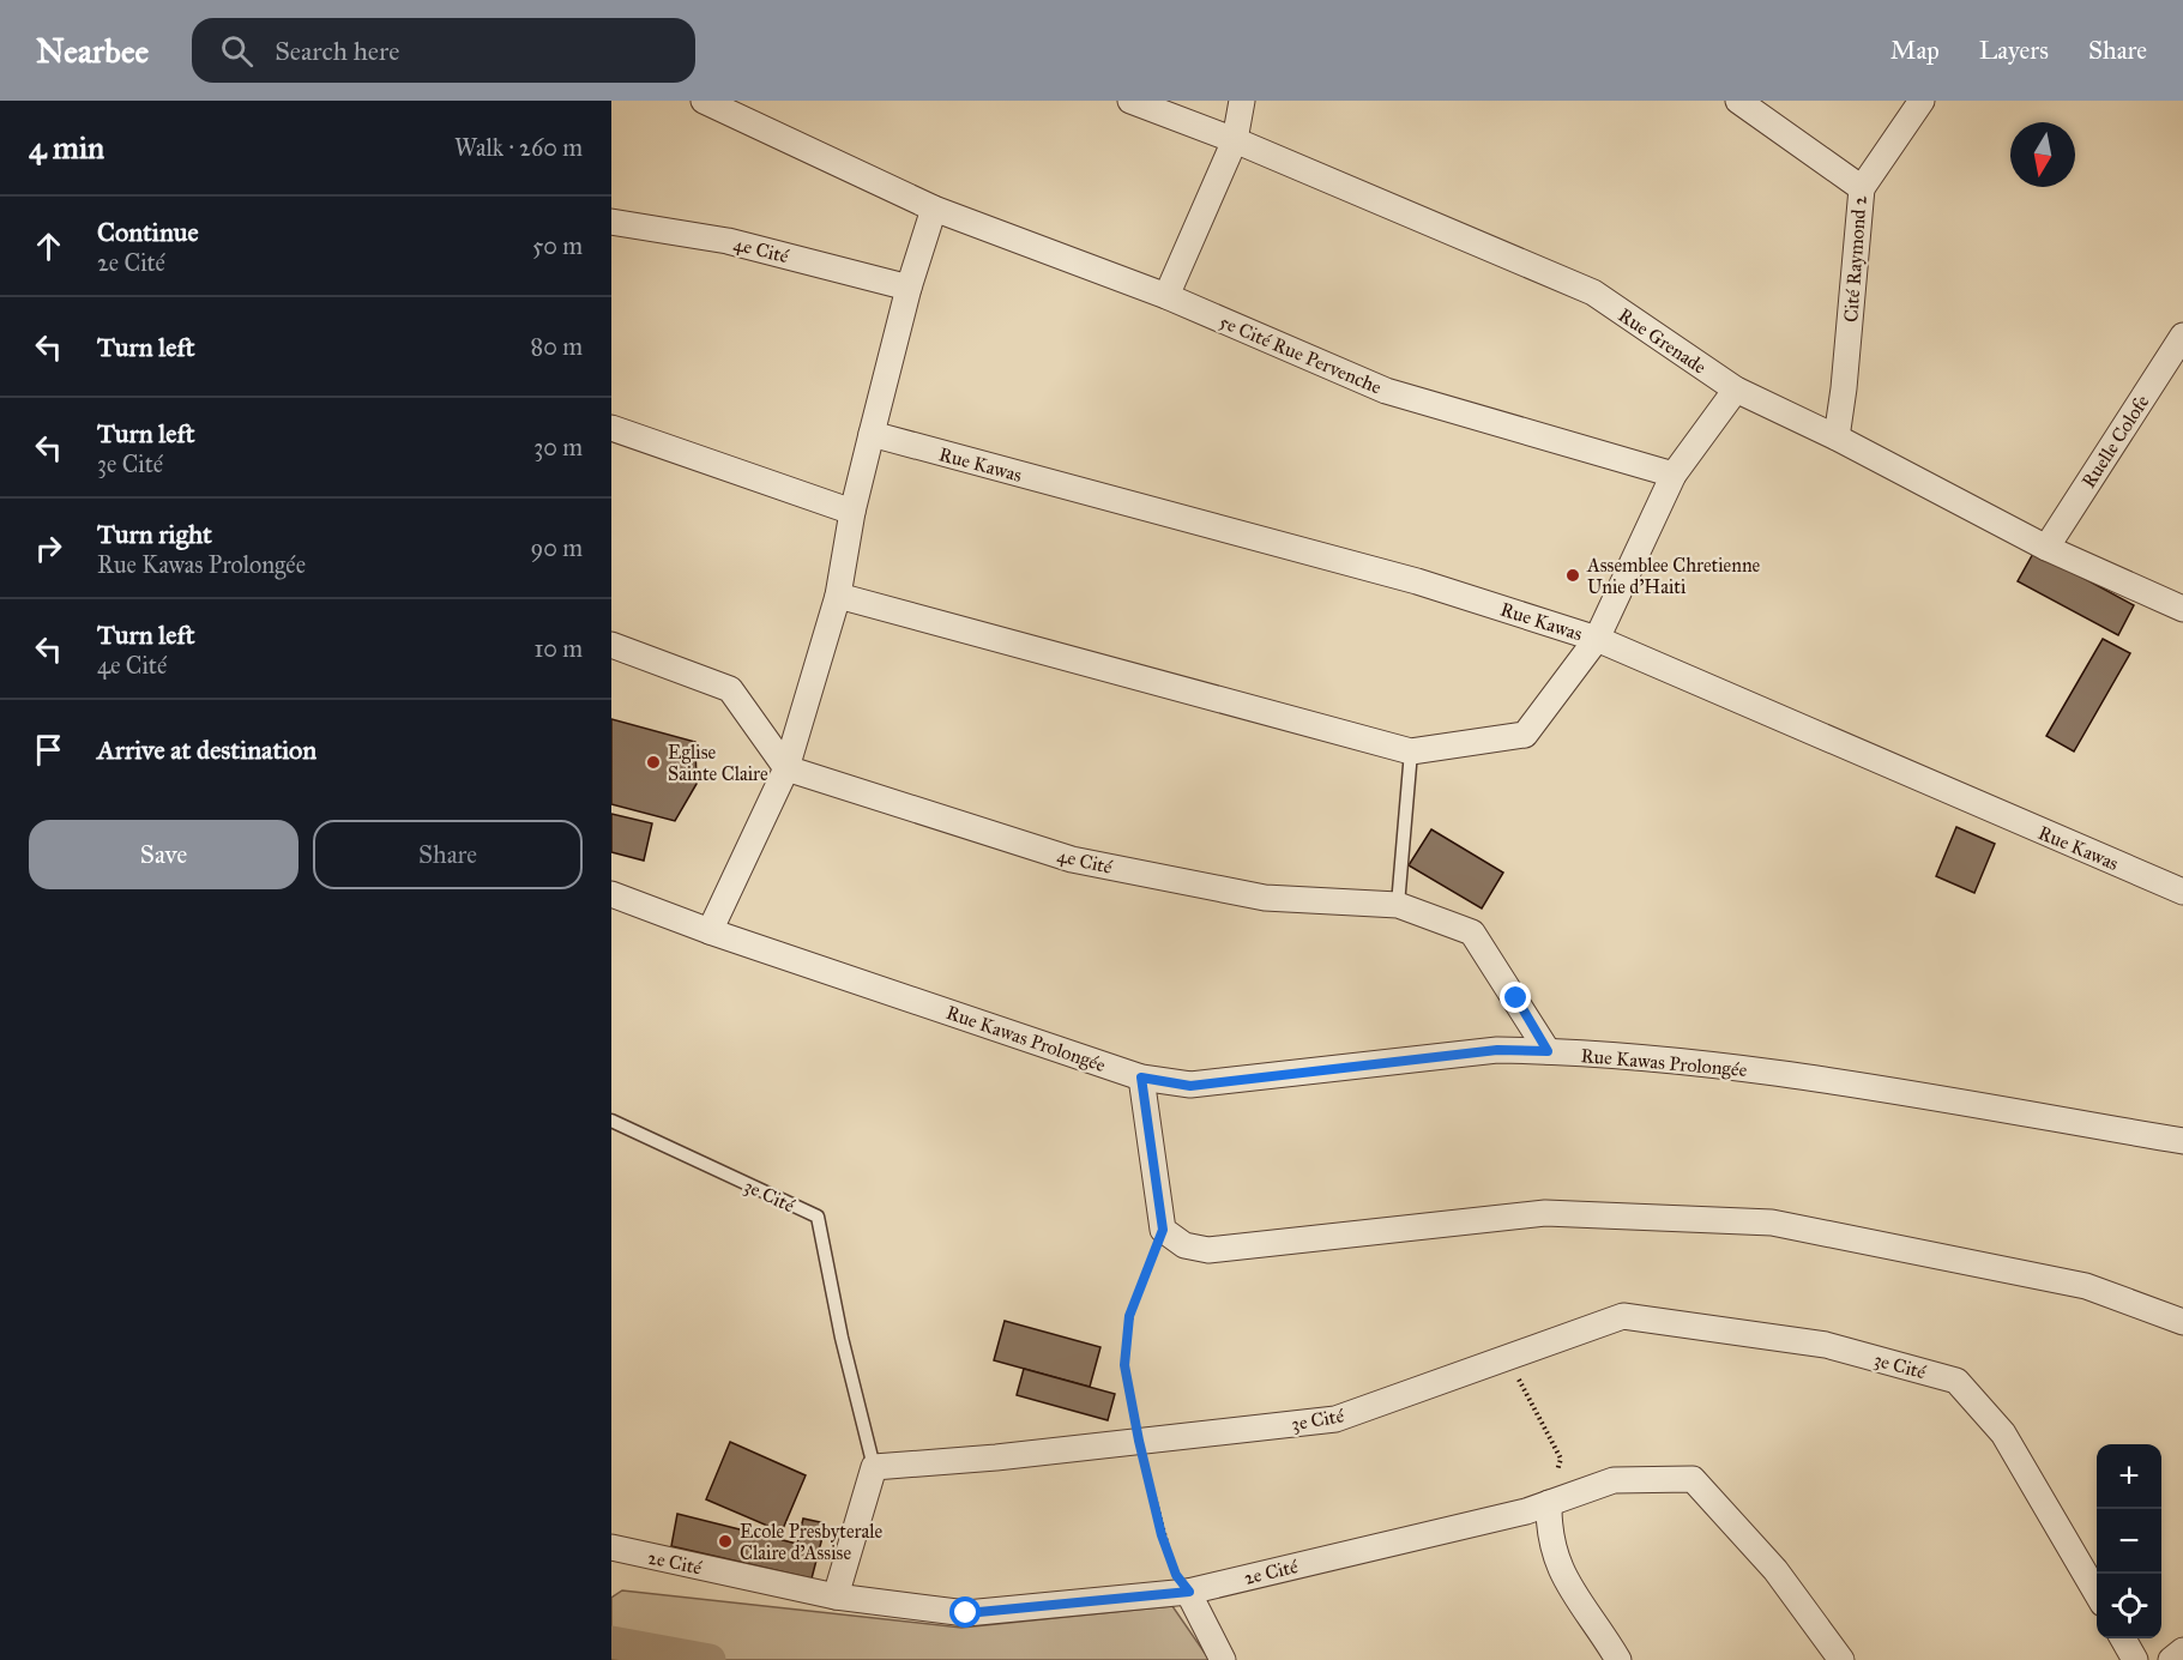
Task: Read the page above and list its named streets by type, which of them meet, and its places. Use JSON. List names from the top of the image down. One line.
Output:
{"streets":{"street":["4e Cité","Cité Raymond 2","Rue Grenade","5e Cité Rue Pervenche","Ruelle Colofe","Rue Kawas","Rue Kawas Prolongée","3e Cité","2e Cité"]},"crossings":[["4e Cité","Rue Kawas Prolongée"],["Cité Raymond 2","Rue Grenade"],["Rue Grenade","Ruelle Colofe"]],"places":["Assemblee Chretienne Unie d'Haiti","Eglise Sainte Claire","Ecole Presbyterale Claire d'Assise"],"north":"bottom","page":{"header":"Nearbee","search":"Search here","nav":["Map","Layers","Share"],"heading":["4 min","Walk · 260 m"],"list":[["Continue","2e Cité","50 m"],["Turn left","80 m"],["Turn left","3e Cité","30 m"],["Turn right","Rue Kawas Prolongée","90 m"],["Turn left","4e Cité","10 m"],"Arrive at destination"],"buttons":["Save","Share"],"map_buttons":["+","−"]}}
